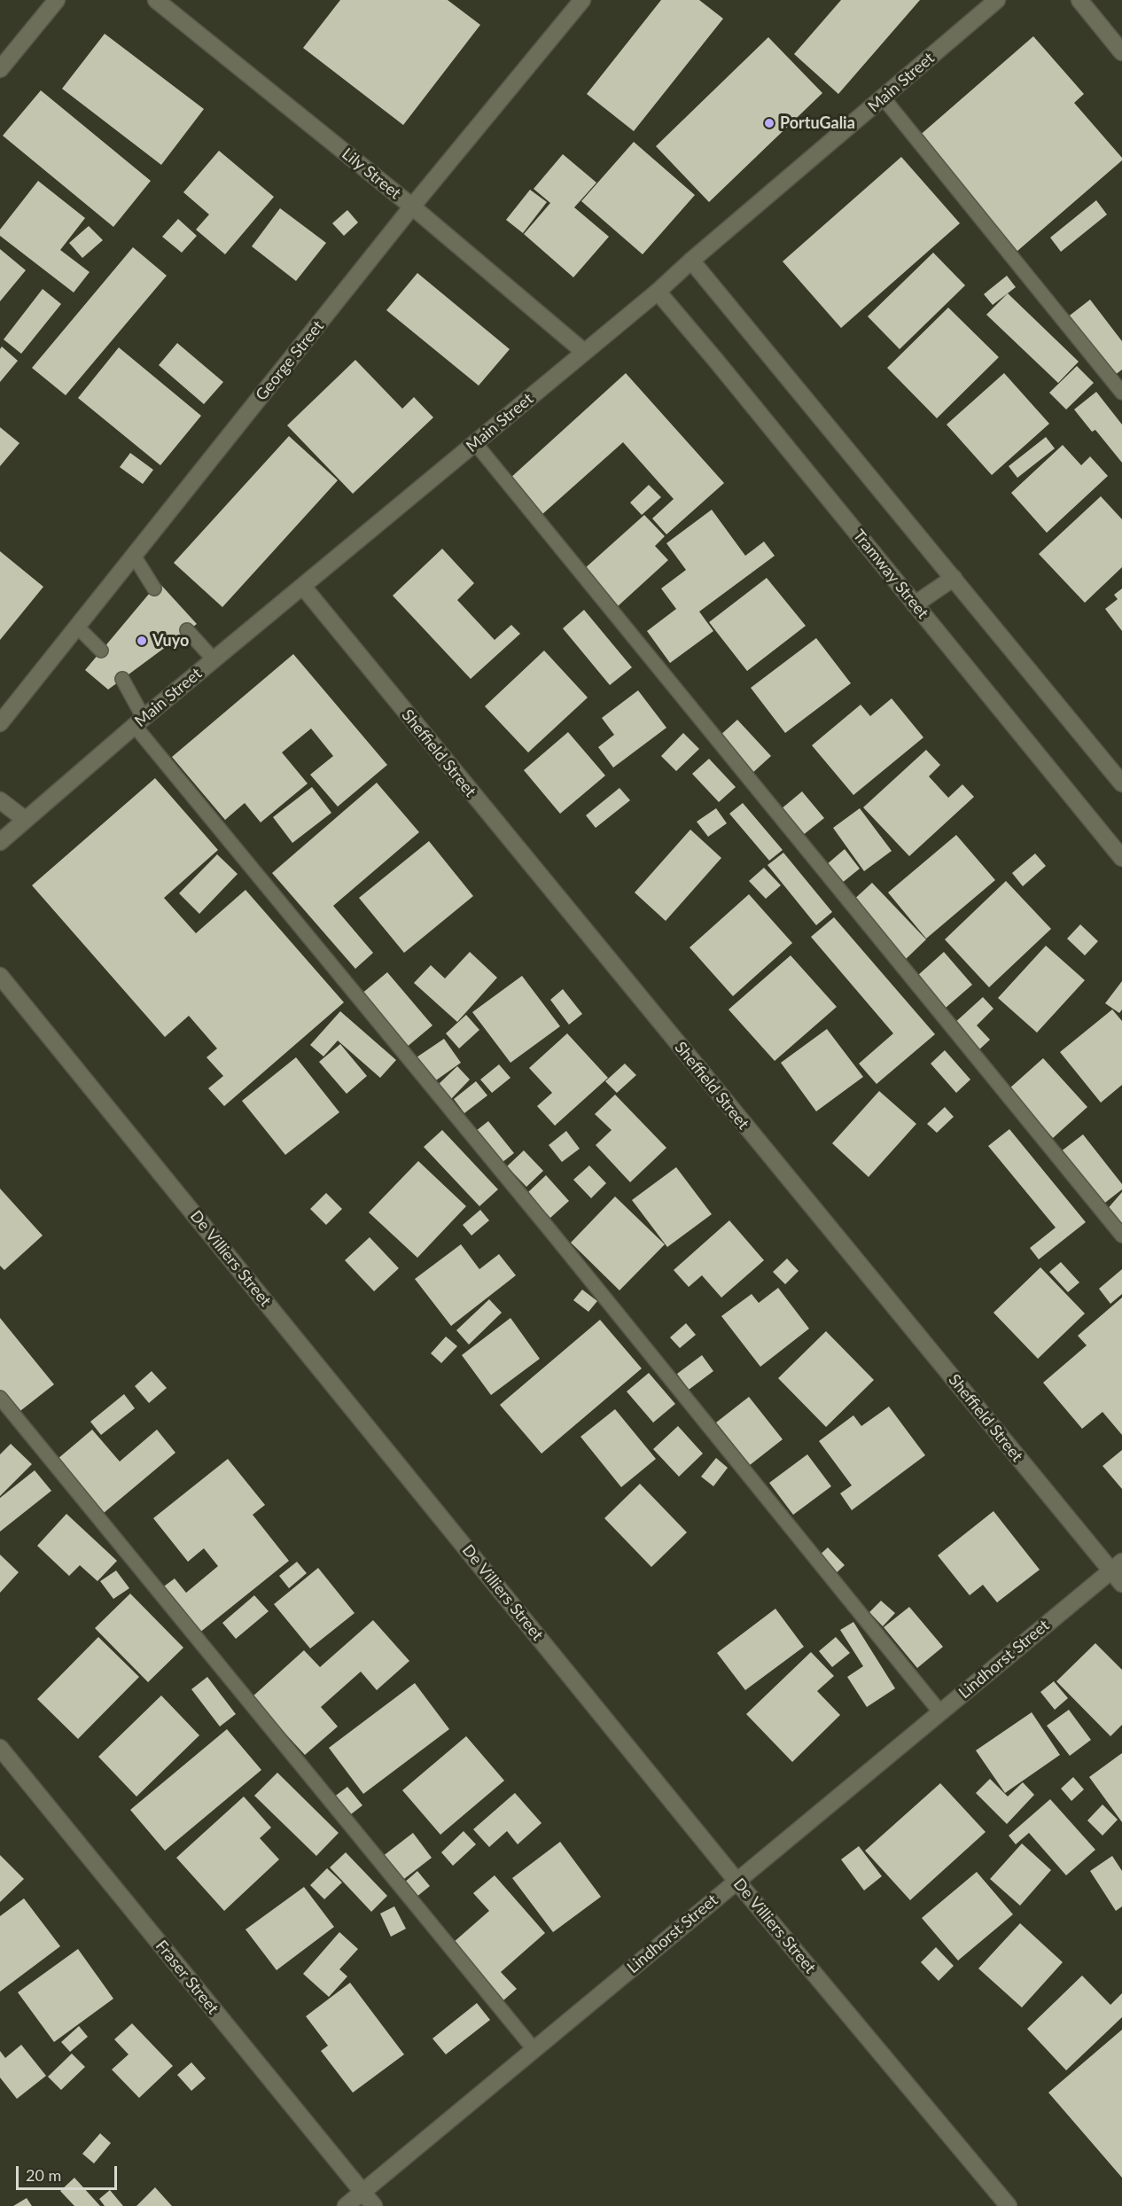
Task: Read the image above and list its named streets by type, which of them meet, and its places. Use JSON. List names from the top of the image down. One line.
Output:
{"streets":{"street":["Main Street","Lily Street","George Street","Tramway Street","Sheffield Street","De Villiers Street","Lindhorst Street","Fraser Street"]},"crossings":[["Main Street","Lily Street"],["Main Street","Tramway Street"],["Main Street","Sheffield Street"],["Lily Street","George Street"],["Sheffield Street","Lindhorst Street"],["De Villiers Street","Lindhorst Street"],["Lindhorst Street","Fraser Street"]],"places":["PortuGalia","Vuyo"],"scale_bar":"20 m"}
